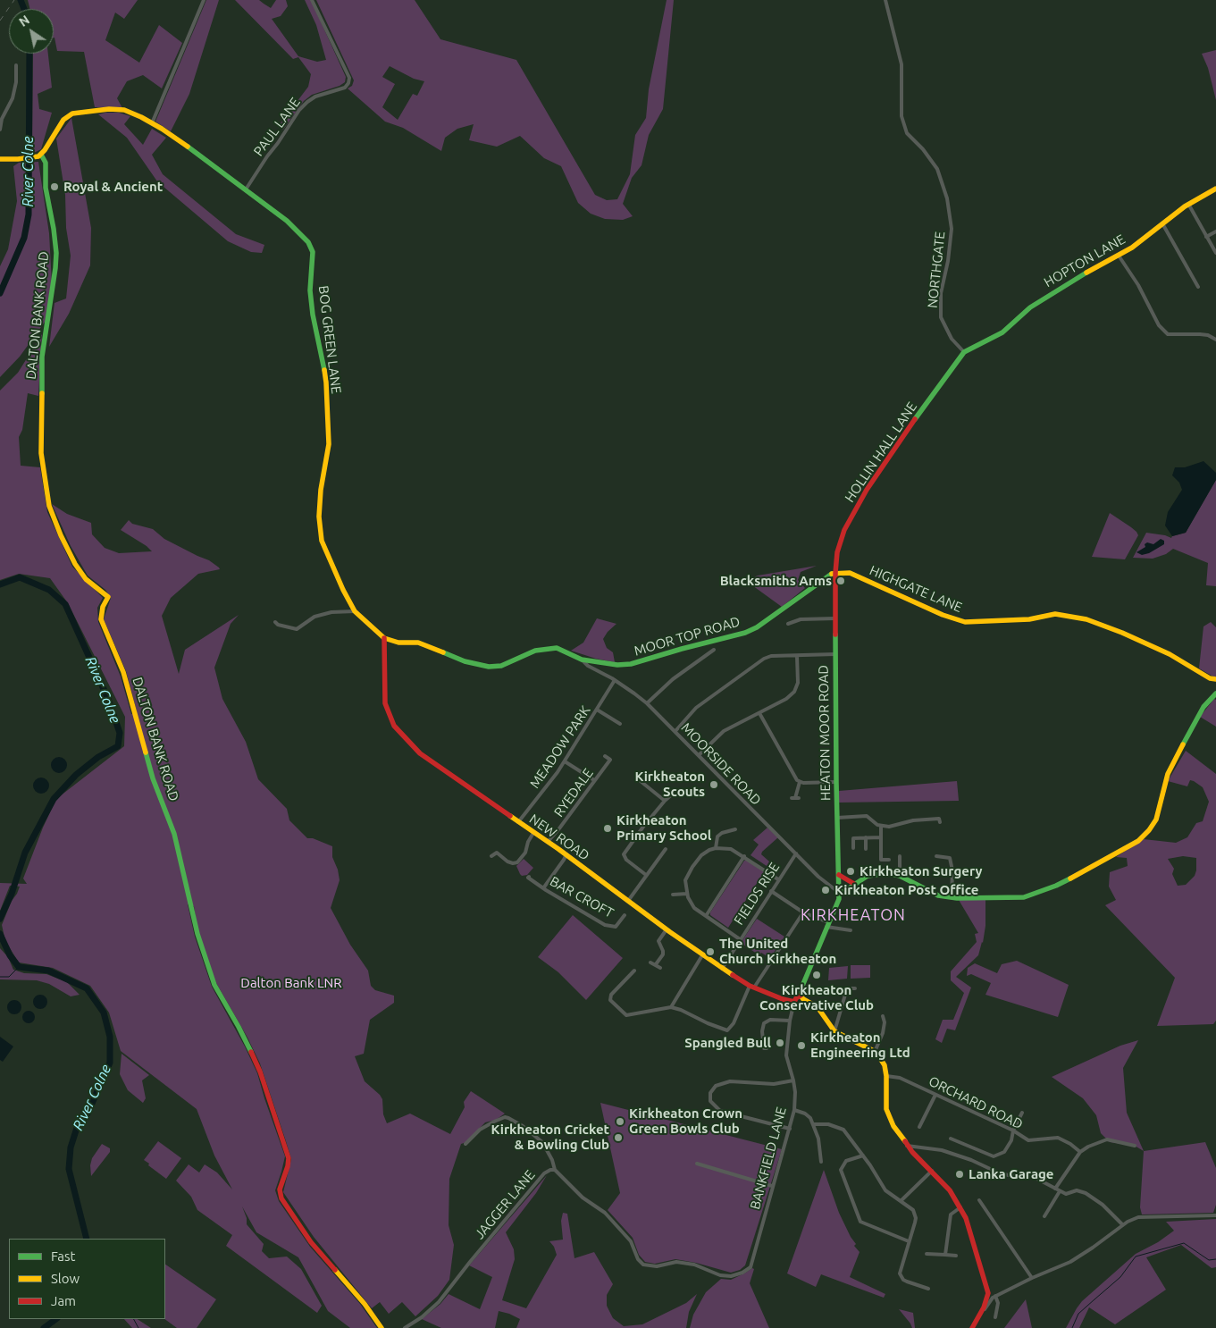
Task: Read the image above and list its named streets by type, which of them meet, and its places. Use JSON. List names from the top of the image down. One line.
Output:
{"streets":{"street":["PAUL LANE","HOPTON LANE","NORTHGATE","DALTON BANK ROAD","BOG GREEN LANE","HOLLIN HALL LANE","HIGHGATE LANE","MOOR TOP ROAD","HEATON MOOR ROAD","MEADOW PARK","MOORSIDE ROAD","RYEDALE","NEW ROAD","FIELDS RISE","BAR CROFT","ORCHARD ROAD","BANKFIELD LANE","JAGGER LANE"]},"crossings":[["PAUL LANE","BOG GREEN LANE"],["HOPTON LANE","NORTHGATE"],["HOPTON LANE","HOLLIN HALL LANE"],["NORTHGATE","HOLLIN HALL LANE"],["DALTON BANK ROAD","BOG GREEN LANE"],["BOG GREEN LANE","MOOR TOP ROAD"],["BOG GREEN LANE","NEW ROAD"],["HOLLIN HALL LANE","HIGHGATE LANE"],["HOLLIN HALL LANE","MOOR TOP ROAD"],["HOLLIN HALL LANE","HEATON MOOR ROAD"],["HIGHGATE LANE","MOOR TOP ROAD"],["HIGHGATE LANE","HEATON MOOR ROAD"],["MOOR TOP ROAD","HEATON MOOR ROAD"],["MOOR TOP ROAD","MOORSIDE ROAD"],["MOOR TOP ROAD","NEW ROAD"],["HEATON MOOR ROAD","MOORSIDE ROAD"],["MEADOW PARK","MOORSIDE ROAD"],["MEADOW PARK","NEW ROAD"],["MOORSIDE ROAD","FIELDS RISE"],["RYEDALE","NEW ROAD"],["NEW ROAD","FIELDS RISE"],["NEW ROAD","BANKFIELD LANE"],["BANKFIELD LANE","JAGGER LANE"]],"districts":["KIRKHEATON"],"water":["River Colne"],"parks":["Dalton Bank LNR"],"places":["Royal & Ancient","Blacksmiths Arms","Kirkheaton Scouts","Kirkheaton Primary School","Kirkheaton Surgery","Kirkheaton Post Office","The United Church Kirkheaton","Kirkheaton Conservative Club","Spangled Bull","Kirkheaton Engineering Ltd","Kirkheaton Crown Green Bowls Club","Kirkheaton Cricket & Bowling Club","Lanka Garage"],"legend":["Fast","Slow","Jam"],"north":"top left"}
